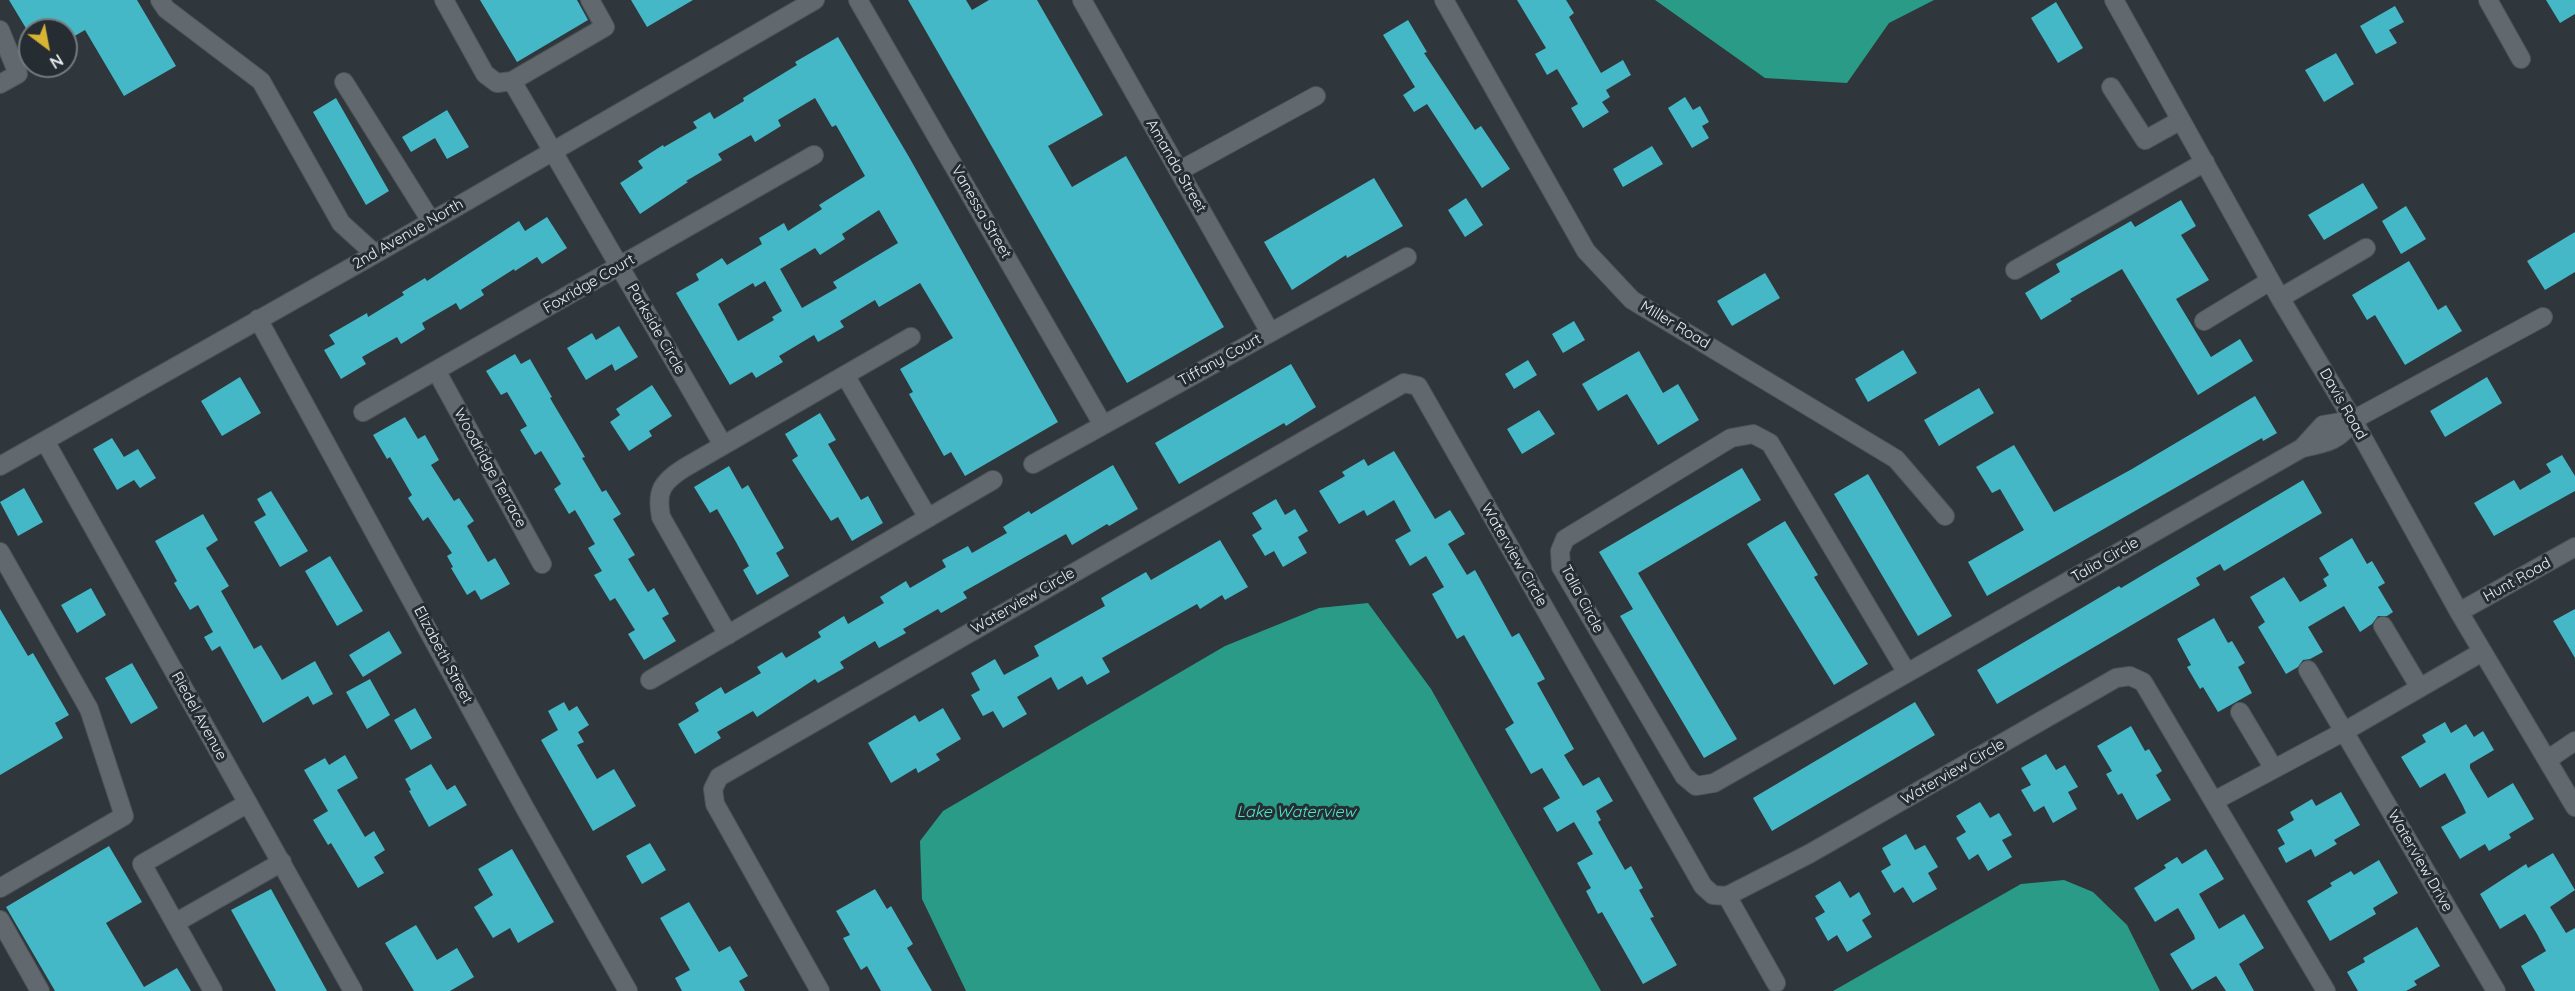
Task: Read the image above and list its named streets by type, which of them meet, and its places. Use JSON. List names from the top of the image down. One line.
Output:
{"streets":{"street":["Amanda Street","Vanessa Street","2nd Avenue North","Foxridge Court","Miller Road","Parkside Circle","Tiffany Court","Davis Road","Woodridge Terrace","Waterview Circle","Talia Circle","Hunt Road","Elizabeth Street","Riedel Avenue","Waterview Drive"]},"crossings":[["Amanda Street","Tiffany Court"],["Vanessa Street","Tiffany Court"],["2nd Avenue North","Parkside Circle"],["2nd Avenue North","Elizabeth Street"],["2nd Avenue North","Riedel Avenue"],["Foxridge Court","Parkside Circle"],["Foxridge Court","Woodridge Terrace"],["Davis Road","Talia Circle"],["Davis Road","Hunt Road"]],"water":["Lake Waterview"],"north":"bottom right"}
